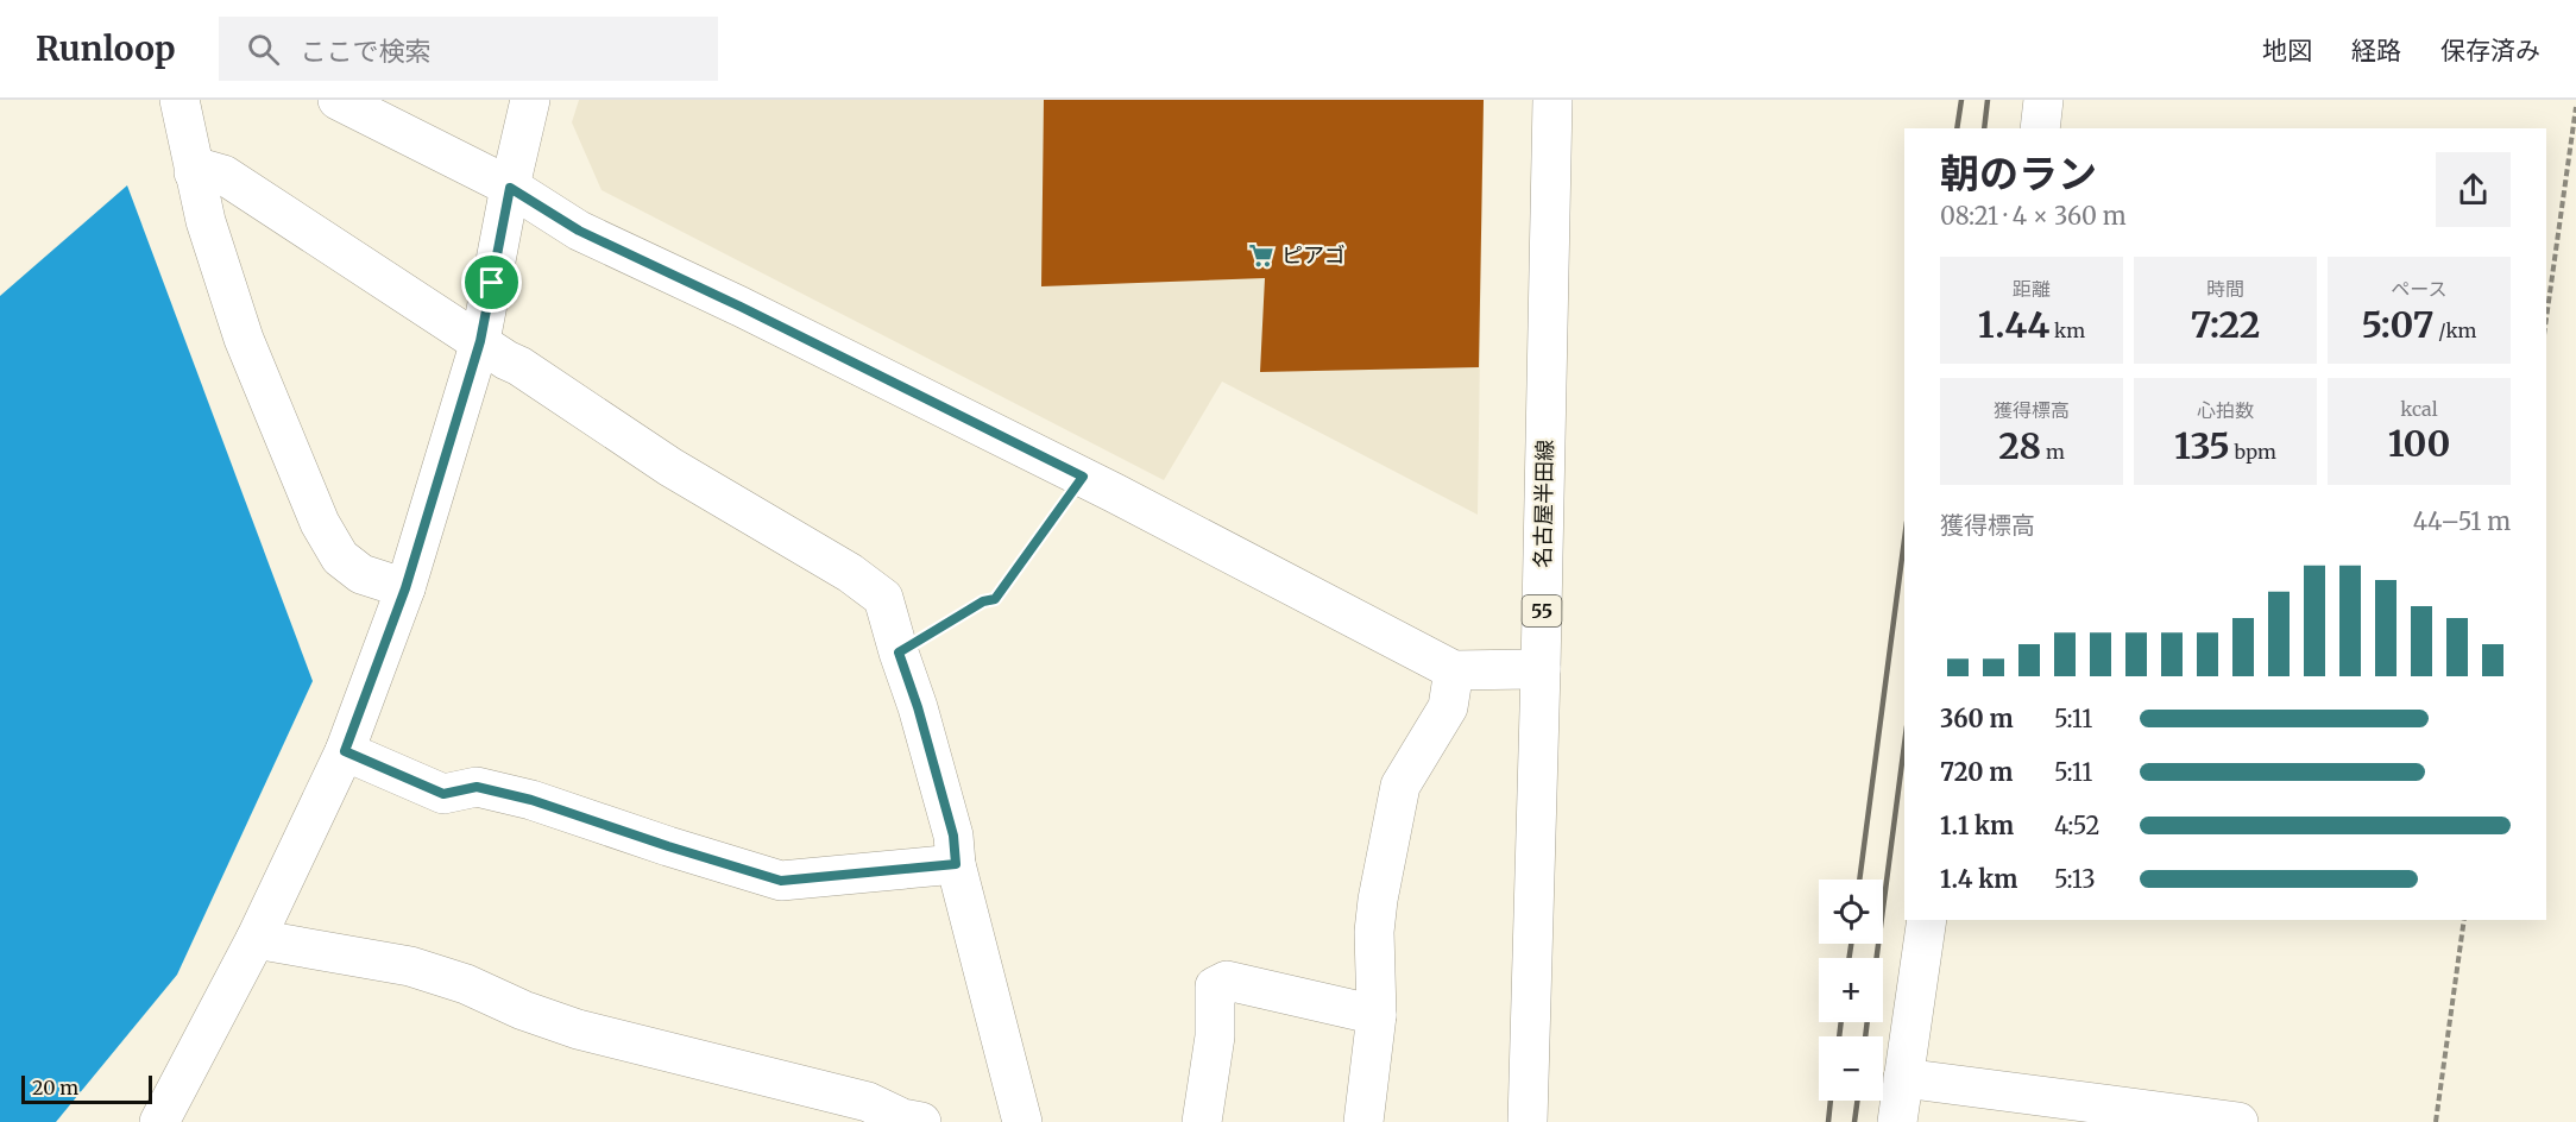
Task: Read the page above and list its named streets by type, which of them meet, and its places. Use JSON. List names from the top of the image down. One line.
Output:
{"streets":{"street":["名古屋半田線","55"]},"places":{"supermarket":["ピアゴ"]},"scale_bar":"20 m","page":{"header":"Runloop","search":"ここで検索","nav":["地図","経路","保存済み"],"heading":["朝のラン","08:21 · 4 × 360 m"],"stats":[["距離","1.44 km"],["時間","7:22"],["ペース","5:07 /km"],["獲得標高","28 m"],["心拍数","135 bpm"],["kcal","100"]],"chart":["獲得標高","44–51 m"],"list":[{"name":"360 m","note":"5:11"},{"name":"720 m","note":"5:11"},{"name":"1.1 km","note":"4:52"},{"name":"1.4 km","note":"5:13"}],"map_buttons":["+","−"],"scale":"20 m"}}
